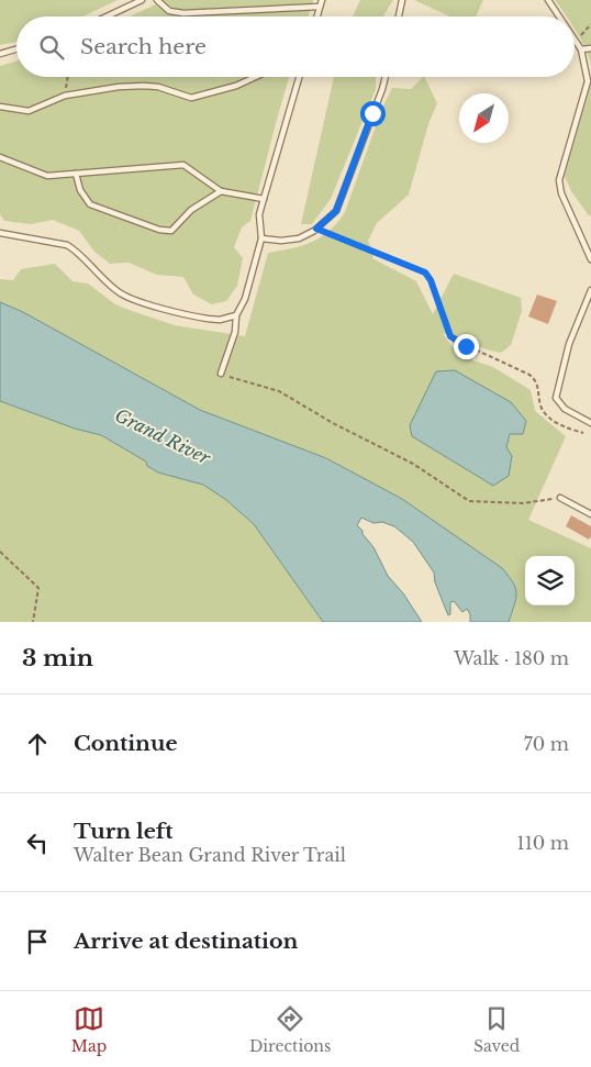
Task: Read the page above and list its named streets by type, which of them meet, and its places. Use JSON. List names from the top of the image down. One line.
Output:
{"water":["Grand River"],"north":"bottom left","page":{"search":"Search here","heading":["3 min","Walk · 180 m"],"list":[["Continue","70 m"],["Turn left","Walter Bean Grand River Trail","110 m"],"Arrive at destination"],"nav":["Map","Directions","Saved"]}}
